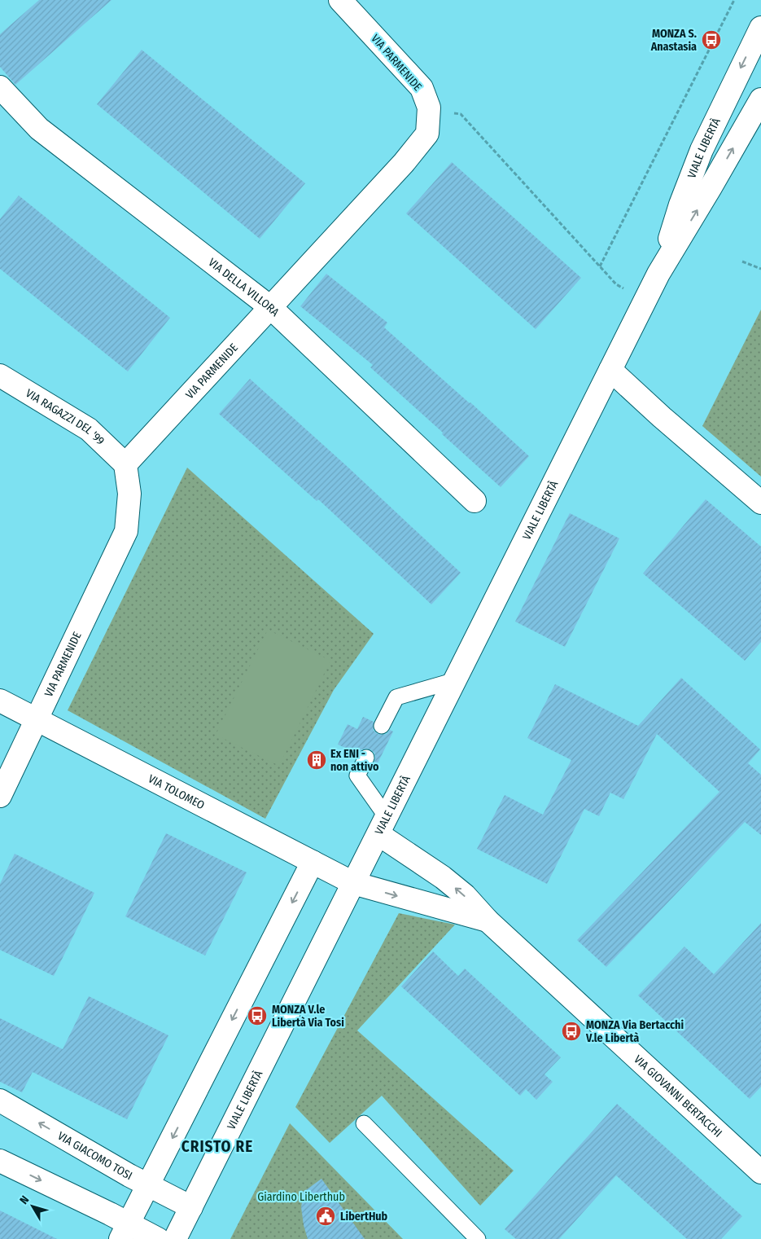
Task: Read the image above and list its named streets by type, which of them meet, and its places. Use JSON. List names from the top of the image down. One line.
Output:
{"streets":{"street":["VIA PARMENIDE","VIALE LIBERTÀ","VIA DELLA VILLORA","VIA RAGAZZI DEL '99","VIA TOLOMEO","VIA GIOVANNI BERTACCHI","VIA GIACOMO TOSI"]},"crossings":[["VIA PARMENIDE","VIA DELLA VILLORA"],["VIA PARMENIDE","VIA RAGAZZI DEL '99"],["VIA PARMENIDE","VIA TOLOMEO"],["VIALE LIBERTÀ","VIA TOLOMEO"],["VIALE LIBERTÀ","VIA GIOVANNI BERTACCHI"],["VIALE LIBERTÀ","VIA GIACOMO TOSI"],["VIA TOLOMEO","VIA GIOVANNI BERTACCHI"]],"districts":["CRISTO RE"],"parks":["Giardino Liberthub"],"places":{"bus stop":["MONZA S. Anastasia","MONZA V.le Libertà Via Tosi","MONZA Via Bertacchi V.le Libertà"],"building":["Ex ENI - non attivo"],"public building":["LibertHub"]},"north":"top left"}
